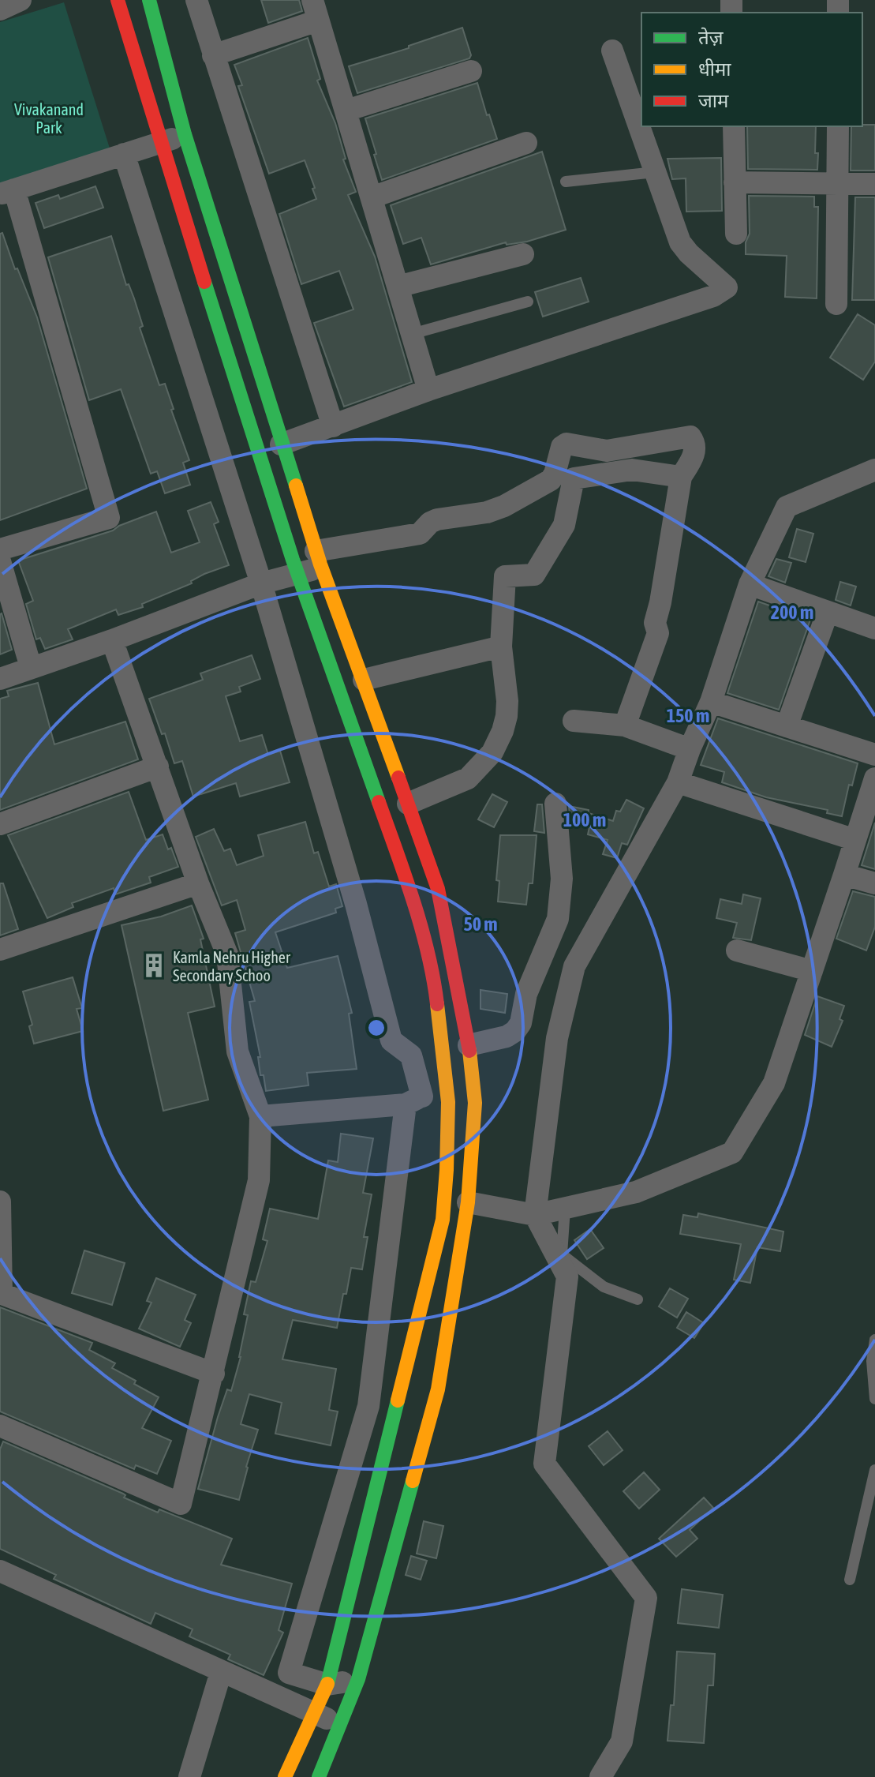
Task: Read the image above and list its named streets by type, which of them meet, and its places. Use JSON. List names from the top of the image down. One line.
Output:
{"parks":["Vivakanand Park"],"places":{"building":["Kamla Nehru Higher Secondary Schoo"]},"legend":["तेज़","धीमा","जाम"],"rings":["200 m","150 m","100 m","50 m"]}
